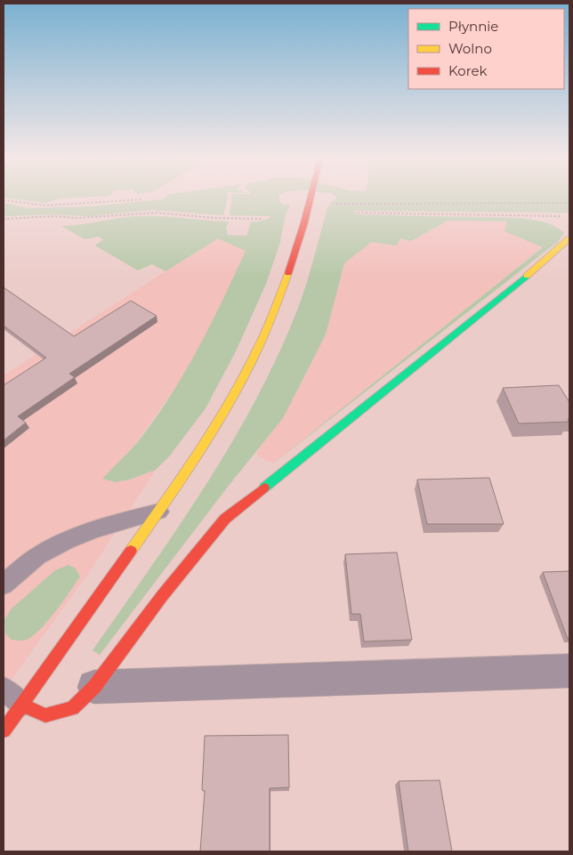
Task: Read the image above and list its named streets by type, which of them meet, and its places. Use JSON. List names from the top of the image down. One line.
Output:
{"legend":["Płynnie","Wolno","Korek"]}
